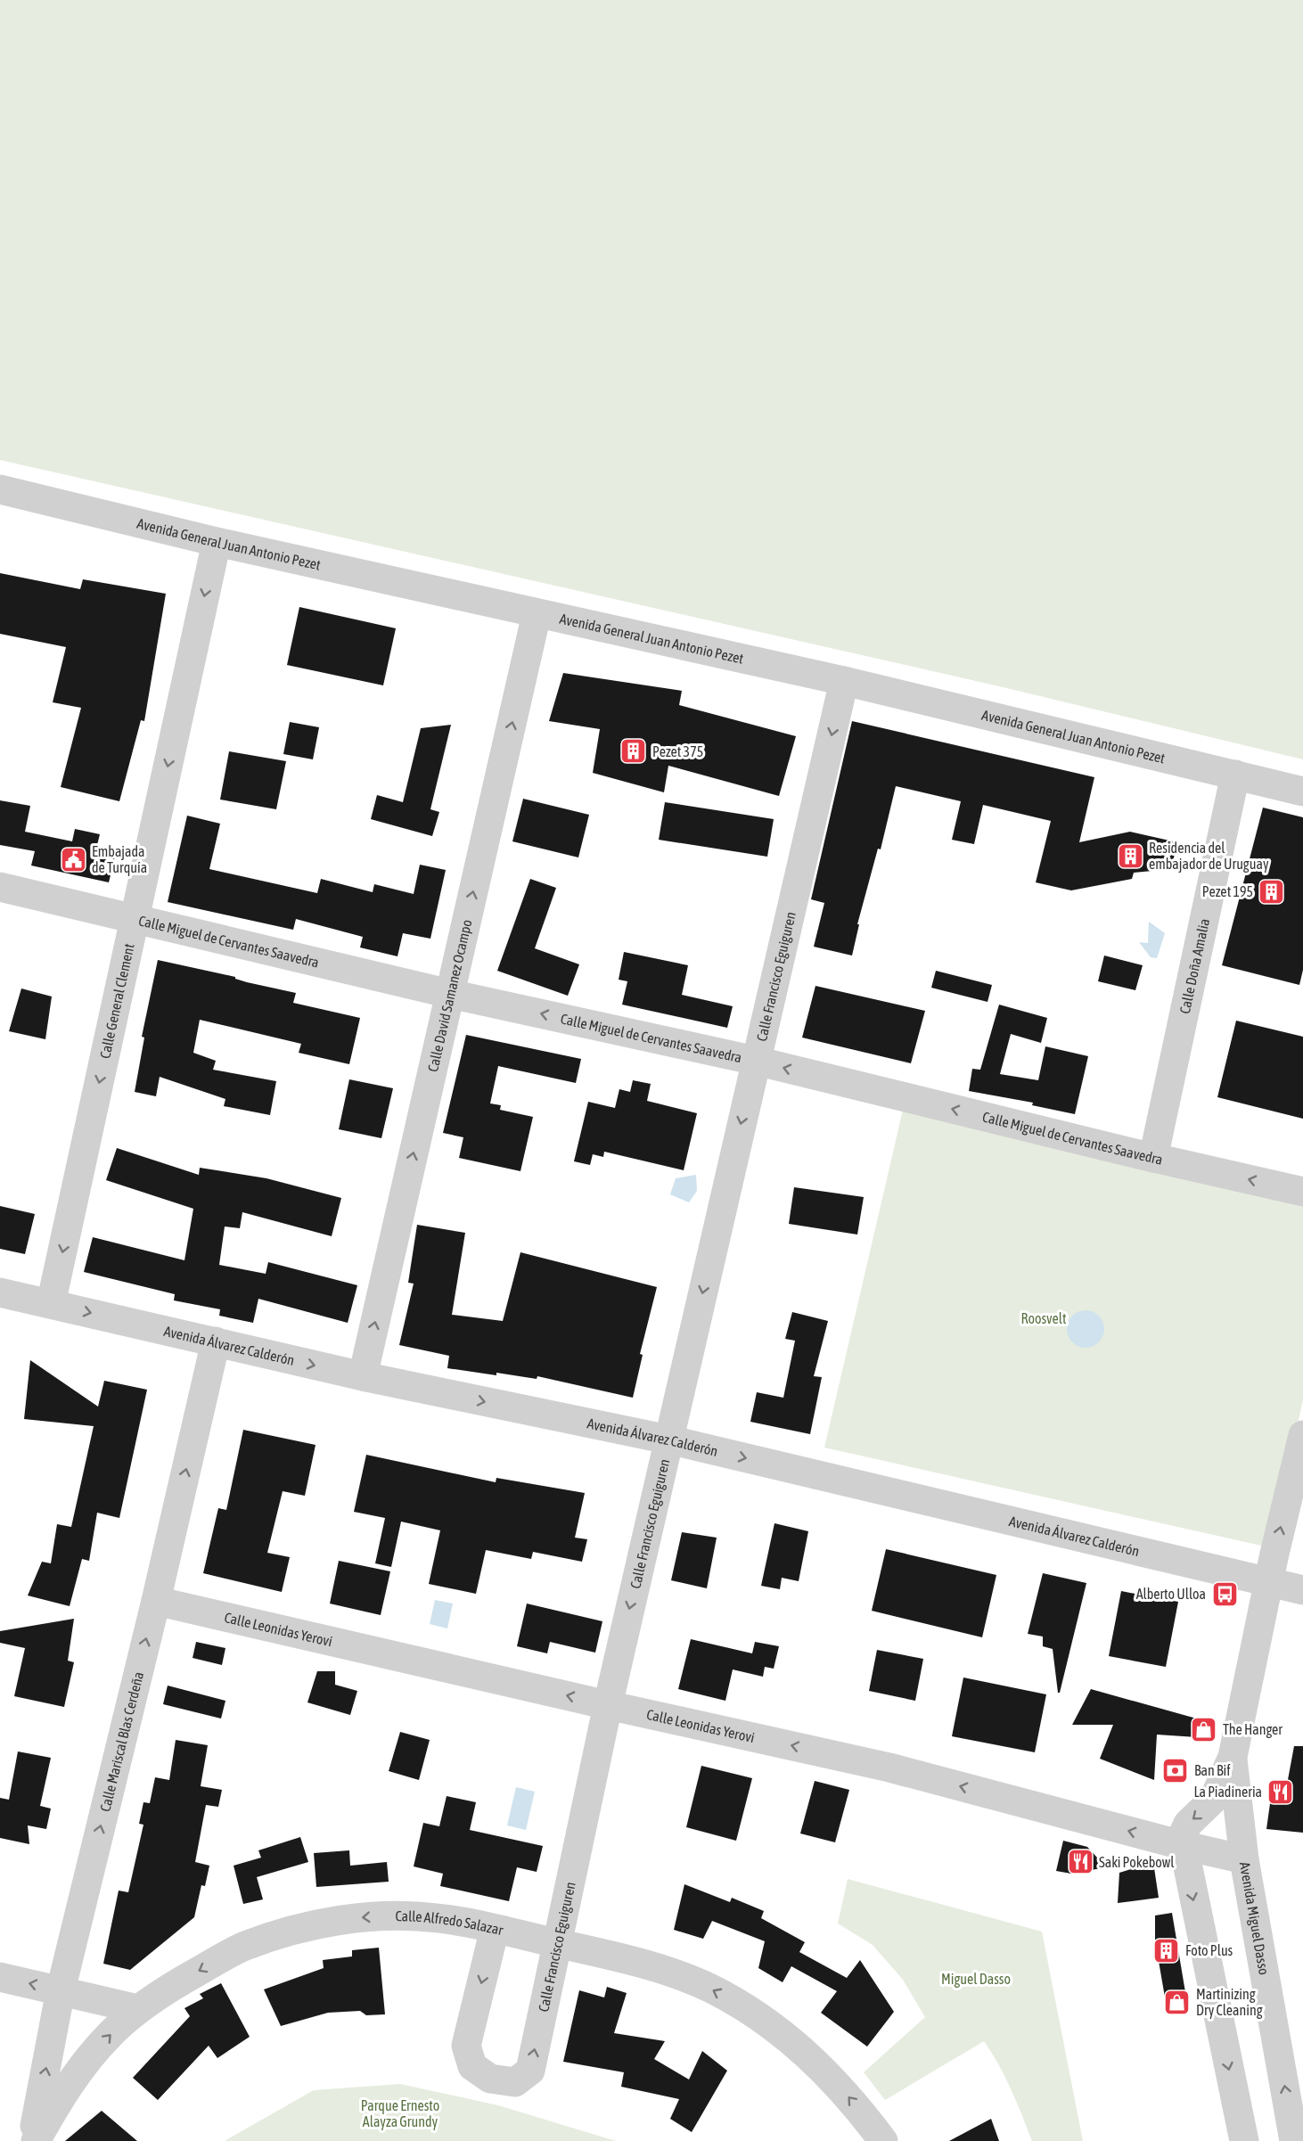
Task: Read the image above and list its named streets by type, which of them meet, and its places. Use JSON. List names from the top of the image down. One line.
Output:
{"streets":{"street":["Avenida General Juan Antonio Pezet","Calle Miguel de Cervantes Saavedra","Calle Doña Amalia","Calle Francisco Eguiguren","Calle David Samanez Ocampo","Calle General Clement","Avenida Álvarez Calderón","Calle Leonidas Yerovi","Calle Mariscal Blas Cerdeña","Avenida Miguel Dasso","Calle Alfredo Salazar"]},"crossings":[["Avenida General Juan Antonio Pezet","Calle Doña Amalia"],["Avenida General Juan Antonio Pezet","Calle Francisco Eguiguren"],["Avenida General Juan Antonio Pezet","Calle David Samanez Ocampo"],["Avenida General Juan Antonio Pezet","Calle General Clement"],["Calle Miguel de Cervantes Saavedra","Calle Doña Amalia"],["Calle Miguel de Cervantes Saavedra","Calle Francisco Eguiguren"],["Calle Miguel de Cervantes Saavedra","Calle David Samanez Ocampo"],["Calle Miguel de Cervantes Saavedra","Calle General Clement"],["Calle Francisco Eguiguren","Avenida Álvarez Calderón"],["Calle Francisco Eguiguren","Calle Leonidas Yerovi"],["Calle Francisco Eguiguren","Calle Alfredo Salazar"],["Calle David Samanez Ocampo","Avenida Álvarez Calderón"],["Calle General Clement","Avenida Álvarez Calderón"],["Avenida Álvarez Calderón","Calle Mariscal Blas Cerdeña"],["Avenida Álvarez Calderón","Avenida Miguel Dasso"],["Calle Leonidas Yerovi","Calle Mariscal Blas Cerdeña"],["Calle Leonidas Yerovi","Avenida Miguel Dasso"],["Calle Mariscal Blas Cerdeña","Calle Alfredo Salazar"]],"one_way":["Calle Miguel de Cervantes Saavedra","Calle David Samanez Ocampo","Calle General Clement","Avenida Álvarez Calderón","Calle Leonidas Yerovi","Calle Mariscal Blas Cerdeña"],"parks":["Roosvelt","Miguel Dasso","Parque Ernesto Alayza Grundy"],"places":{"building":["Pezet 375","Residencia del embajador de Uruguay","Pezet 195","Foto Plus"],"public building":["Embajada de Turquía"],"bus stop":["Alberto Ulloa"],"shop":["The Hanger","Martinizing Dry Cleaning"],"bank":["Ban Bif"],"restaurant":["La Piadineria","Saki Pokebowl"]}}
